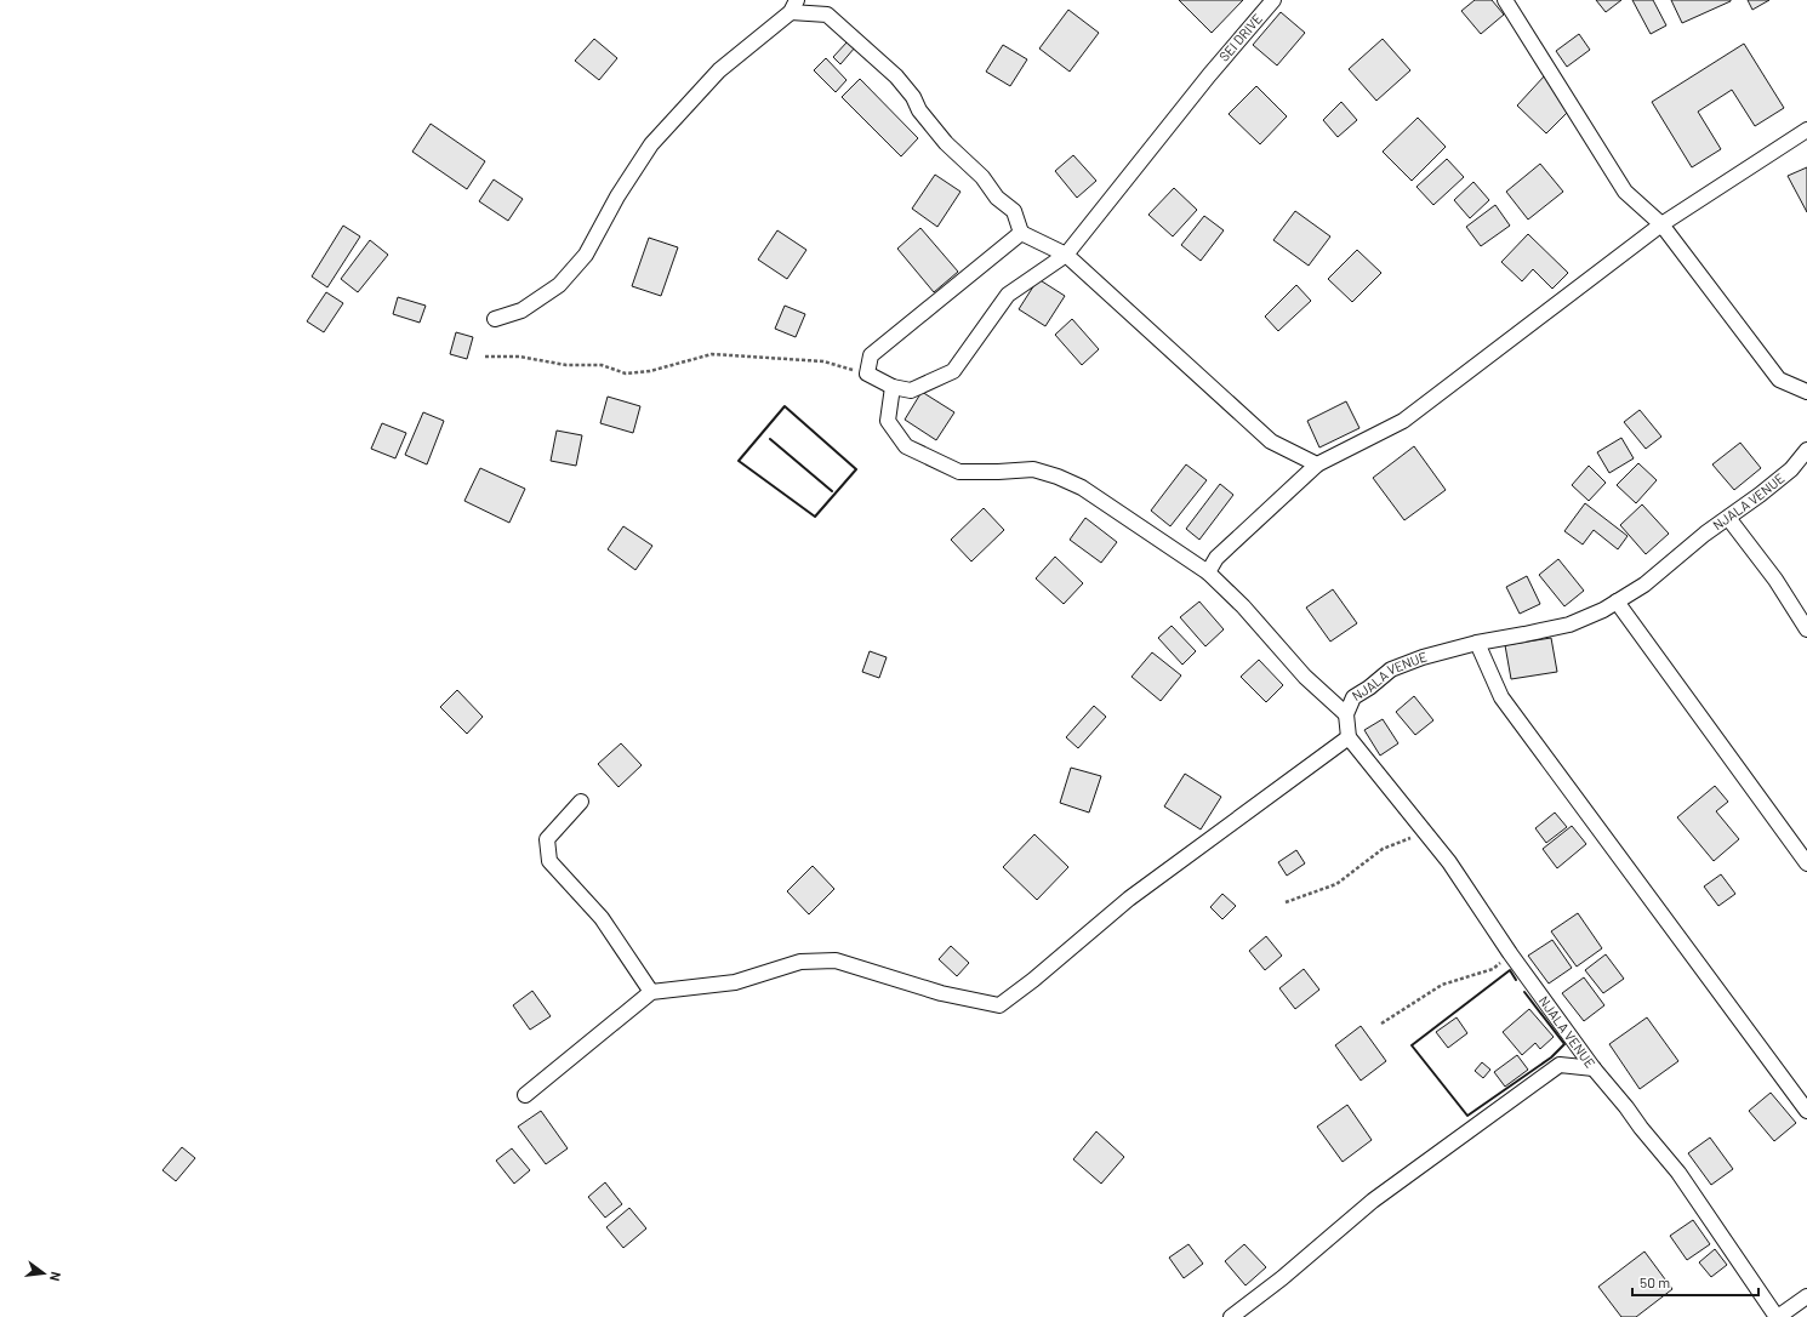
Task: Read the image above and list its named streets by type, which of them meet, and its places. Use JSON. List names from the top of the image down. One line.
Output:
{"streets":{"street":["SEI DRIVE","NJALA VENUE"]},"scale_bar":"50 m","north":"right"}
